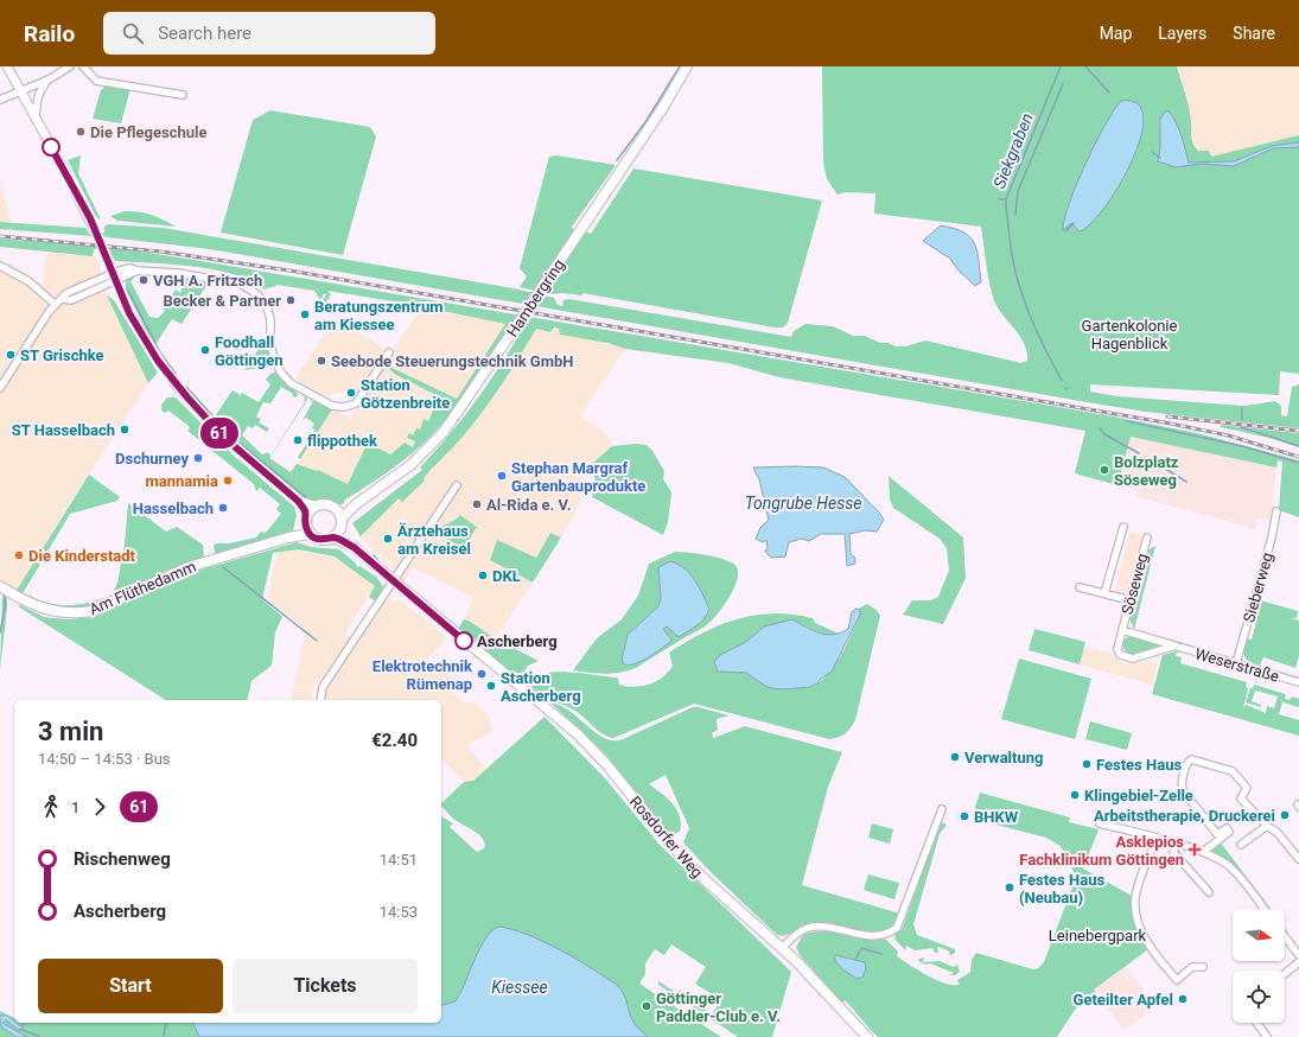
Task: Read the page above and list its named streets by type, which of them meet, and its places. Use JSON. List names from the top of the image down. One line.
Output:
{"streets":{"main road":["Hambergring","Am Flüthedamm","Rosdorfer Weg"],"street":["Söseweg","Sieberweg","Weserstraße"]},"crossings":[["Hambergring","Am Flüthedamm"],["Söseweg","Weserstraße"],["Sieberweg","Weserstraße"]],"water":["Siekgraben","Tongrube Hesse","Kiessee"],"parks":["Gartenkolonie Hagenblick","Leinebergpark"],"places":{"other":["Die Pflegeschule","VGH A. Fritzsch","Becker & Partner","Beratungszentrum am Kiessee","Foodhall Göttingen","ST Grischke","Seebode Steuerungstechnik GmbH","Station Götzenbreite","ST Hasselbach","flippothek","Dschurney","Bolzplatz Söseweg","Stephan Margraf Gartenbauprodukte","mannamia","Al-Rida e. V.","Hasselbach","Ärztehaus am Kreisel","Die Kinderstadt","DKL","Ascherberg","Elektrotechnik Rümenap","Station Ascherberg","Verwaltung","Festes Haus","Klingebiel-Zelle","Arbeitstherapie, Druckerei","BHKW","Festes Haus (Neubau)","Geteilter Apfel","Göttinger Paddler-Club e. V."],"health":["Asklepios Fachklinikum Göttingen"]},"lines":["bus line 61"],"north":"right","page":{"header":"Railo","search":"Search here","nav":["Map","Layers","Share"],"on_map":"61","heading":["3 min","14:50 – 14:53 · Bus","€2.40"],"legs":["1","61"],"list":[{"name":"Rischenweg","value":"14:51"},{"name":"Ascherberg","value":"14:53"}],"buttons":["Start","Tickets"]}}
